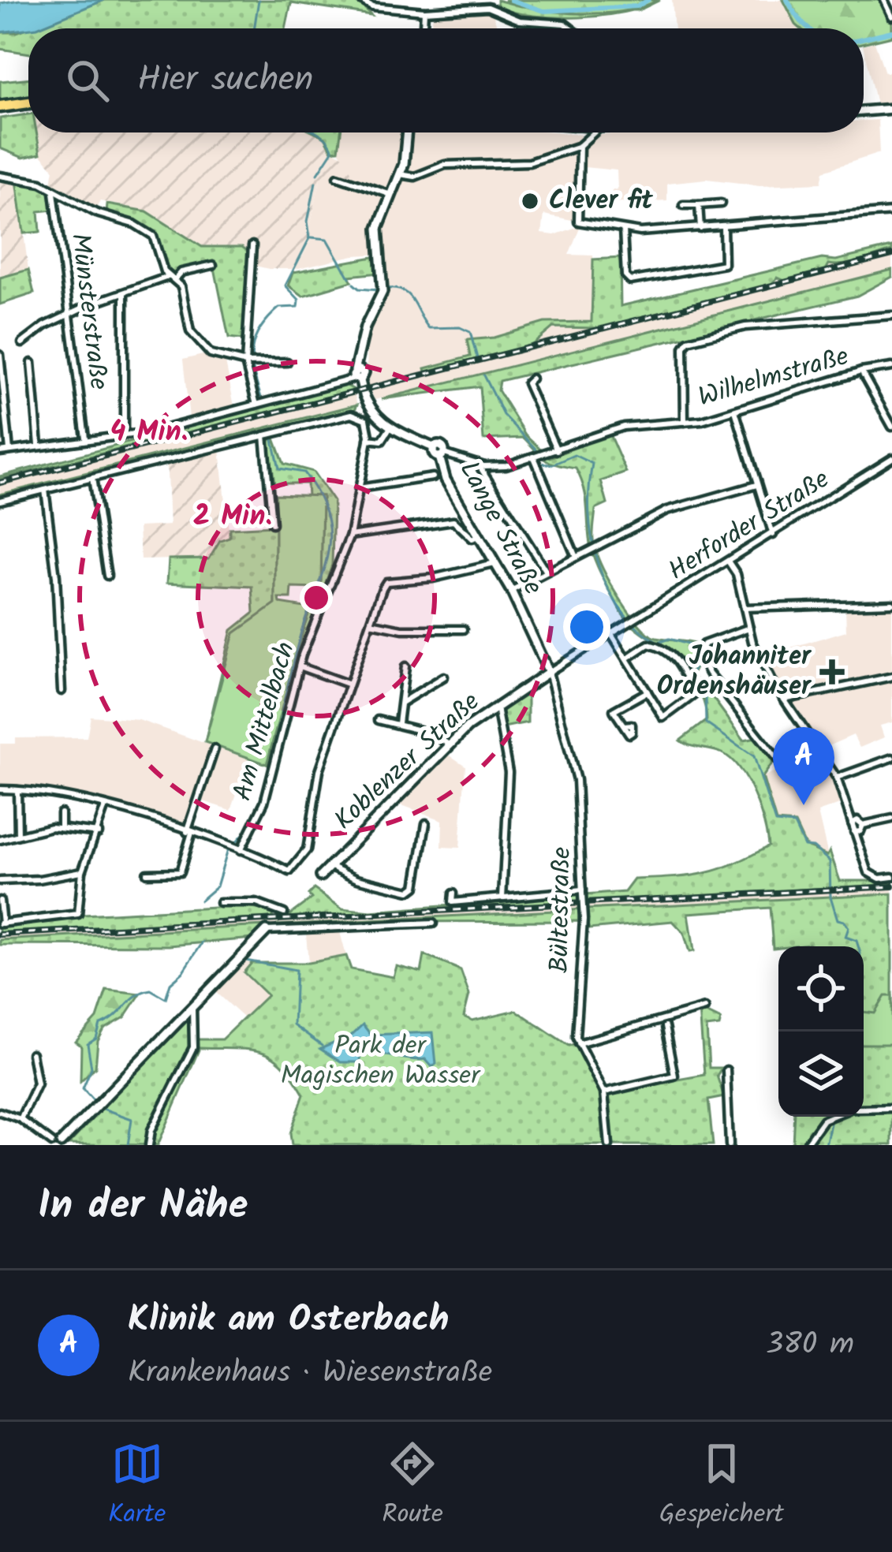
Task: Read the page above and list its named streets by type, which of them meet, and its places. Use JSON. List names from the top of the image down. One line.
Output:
{"streets":{"street":["Münsterstraße","Wilhelmstraße","Herforder Straße","Lange Straße","Am Mittelbach","Koblenzer Straße","Bültestraße"]},"crossings":[["Herforder Straße","Koblenzer Straße"],["Lange Straße","Koblenzer Straße"],["Lange Straße","Bültestraße"],["Koblenzer Straße","Bültestraße"]],"parks":["Park der Magischen Wasser"],"places":{"other":["Clever fit"],"health":["Johanniter Ordenshäuser"]},"page":{"search":"Hier suchen","pins":"A","heading":"In der Nähe","list":[{"mark":"A","name":"Klinik am Osterbach","note":"Krankenhaus · Wiesenstraße","value":"380 m"}],"nav":["Karte","Route","Gespeichert"]},"rings":["4 Min.","2 Min."]}
